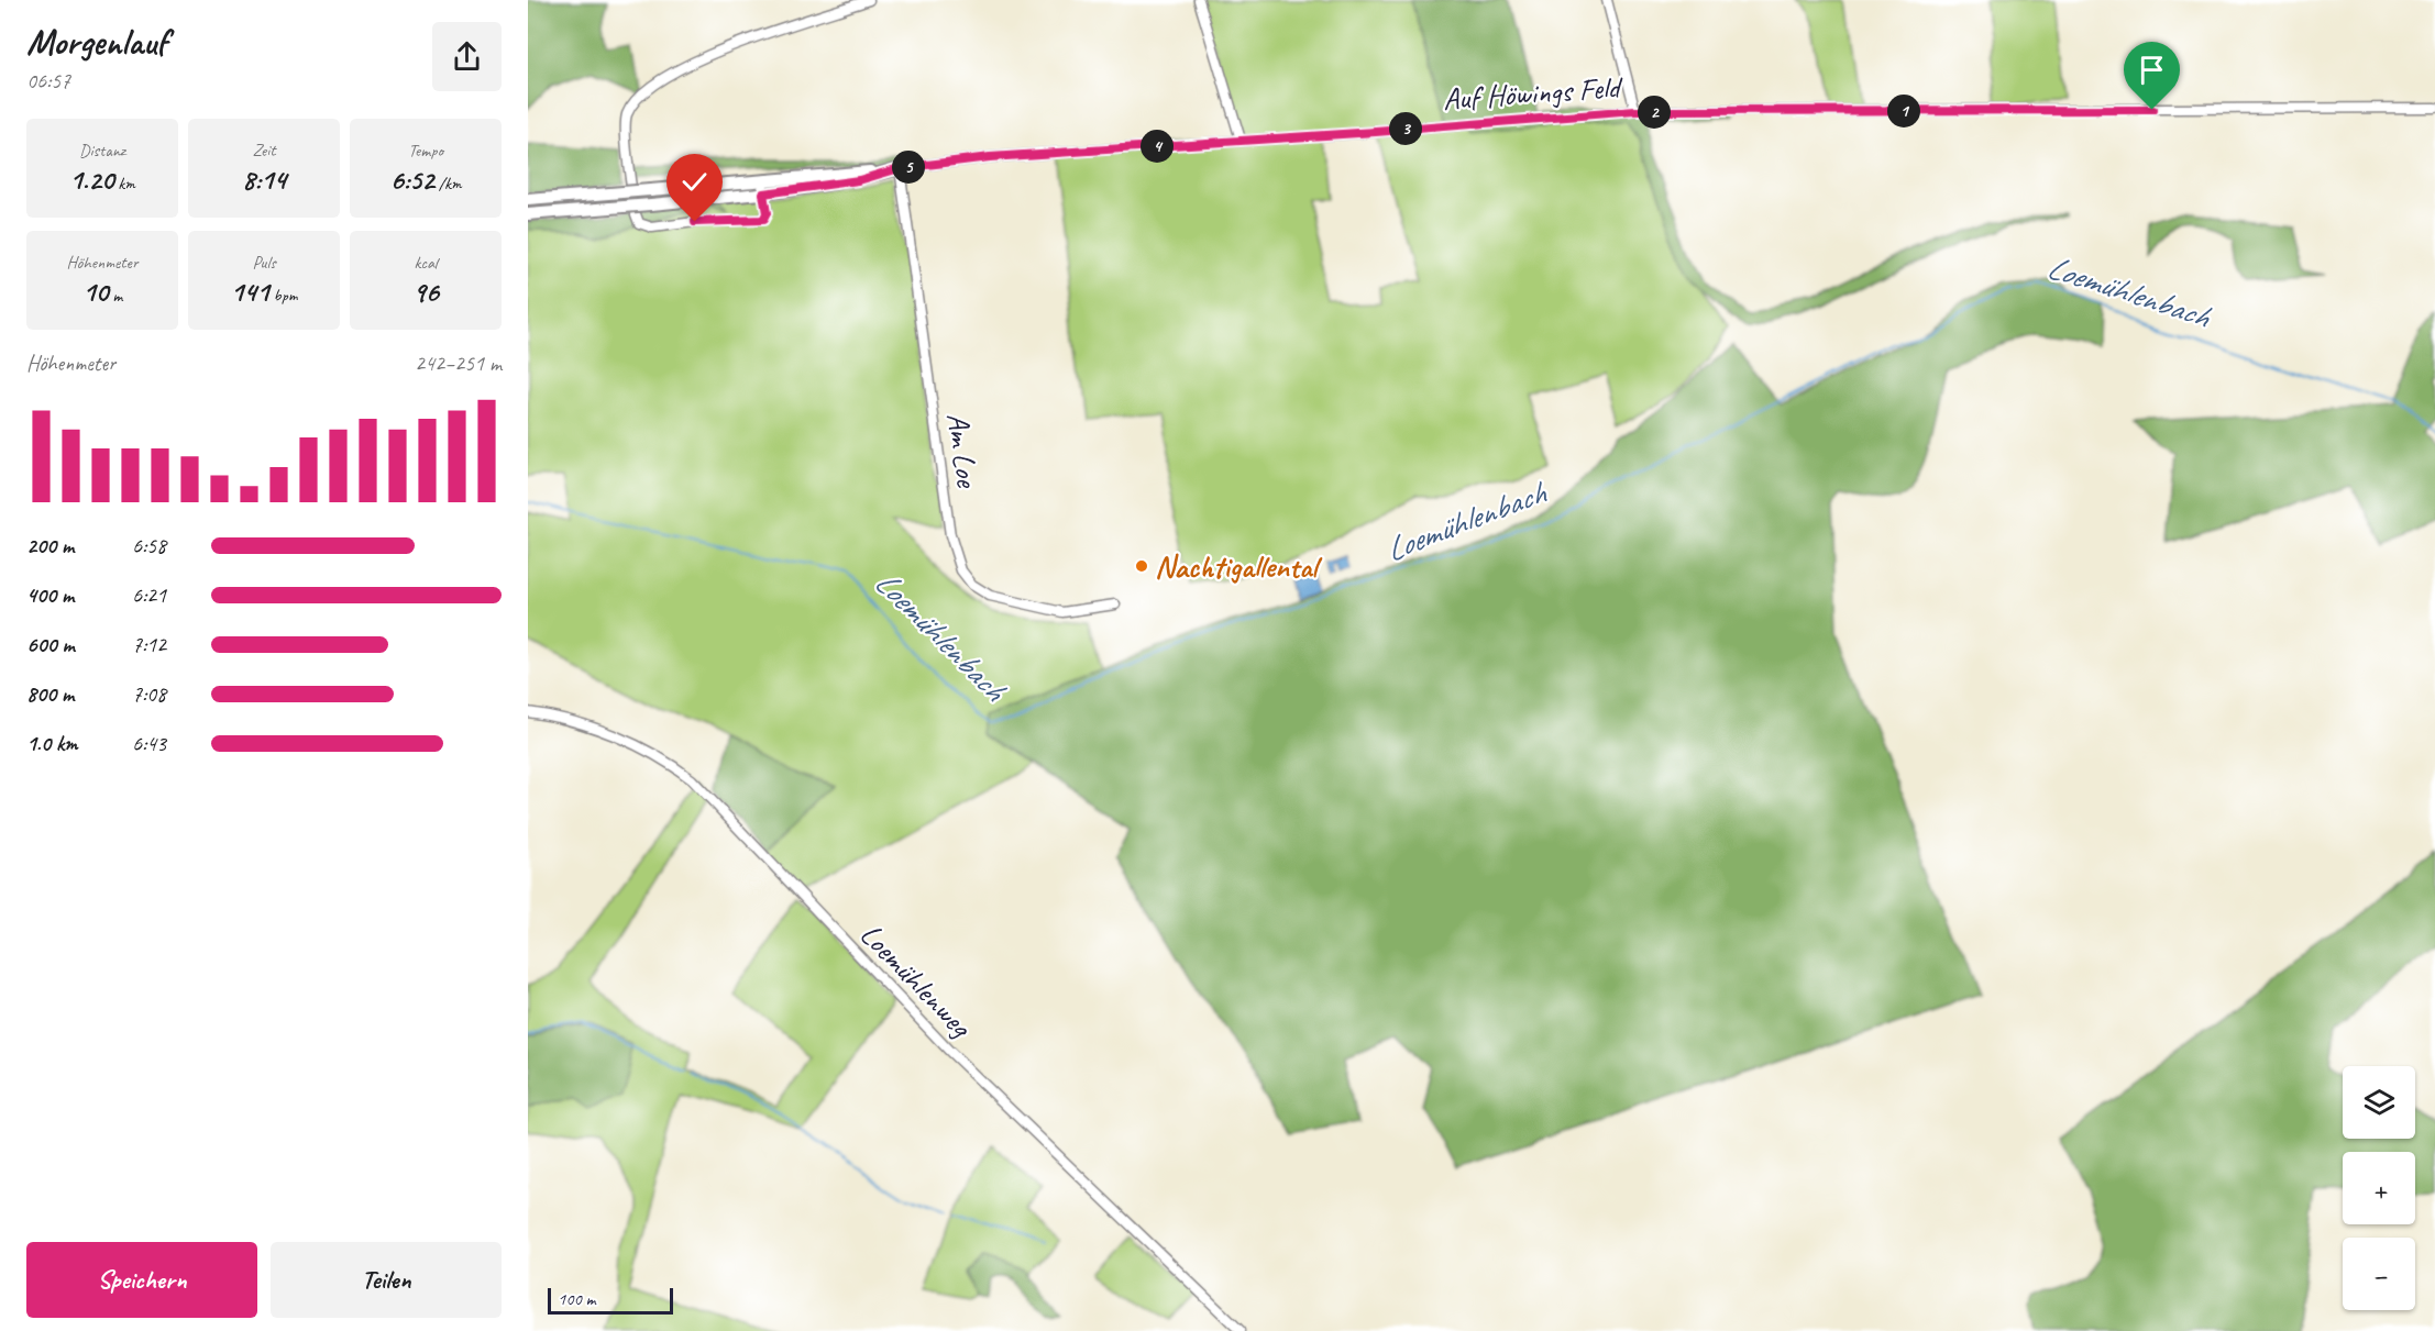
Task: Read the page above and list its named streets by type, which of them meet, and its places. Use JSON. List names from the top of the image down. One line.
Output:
{"streets":{"main road":["Auf Höwings Feld"],"street":["Am Loe","Loemühlenweg"]},"crossings":[["Auf Höwings Feld","Am Loe"]],"water":["Loemühlenbach"],"places":["Nachtigallental"],"scale_bar":"100 m","page":{"heading":["Morgenlauf","06:57"],"pins":["1","2","3","4","5"],"stats":[["Distanz","1.20 km"],["Zeit","8:14"],["Tempo","6:52 /km"],["Höhenmeter","10 m"],["Puls","141 bpm"],["kcal","96"]],"chart":["Höhenmeter","242–251 m"],"list":[{"name":"200 m","note":"6:58"},{"name":"400 m","note":"6:21"},{"name":"600 m","note":"7:12"},{"name":"800 m","note":"7:08"},{"name":"1.0 km","note":"6:43"}],"map_buttons":["+","−"],"buttons":["Speichern","Teilen"],"scale":"100 m"}}
